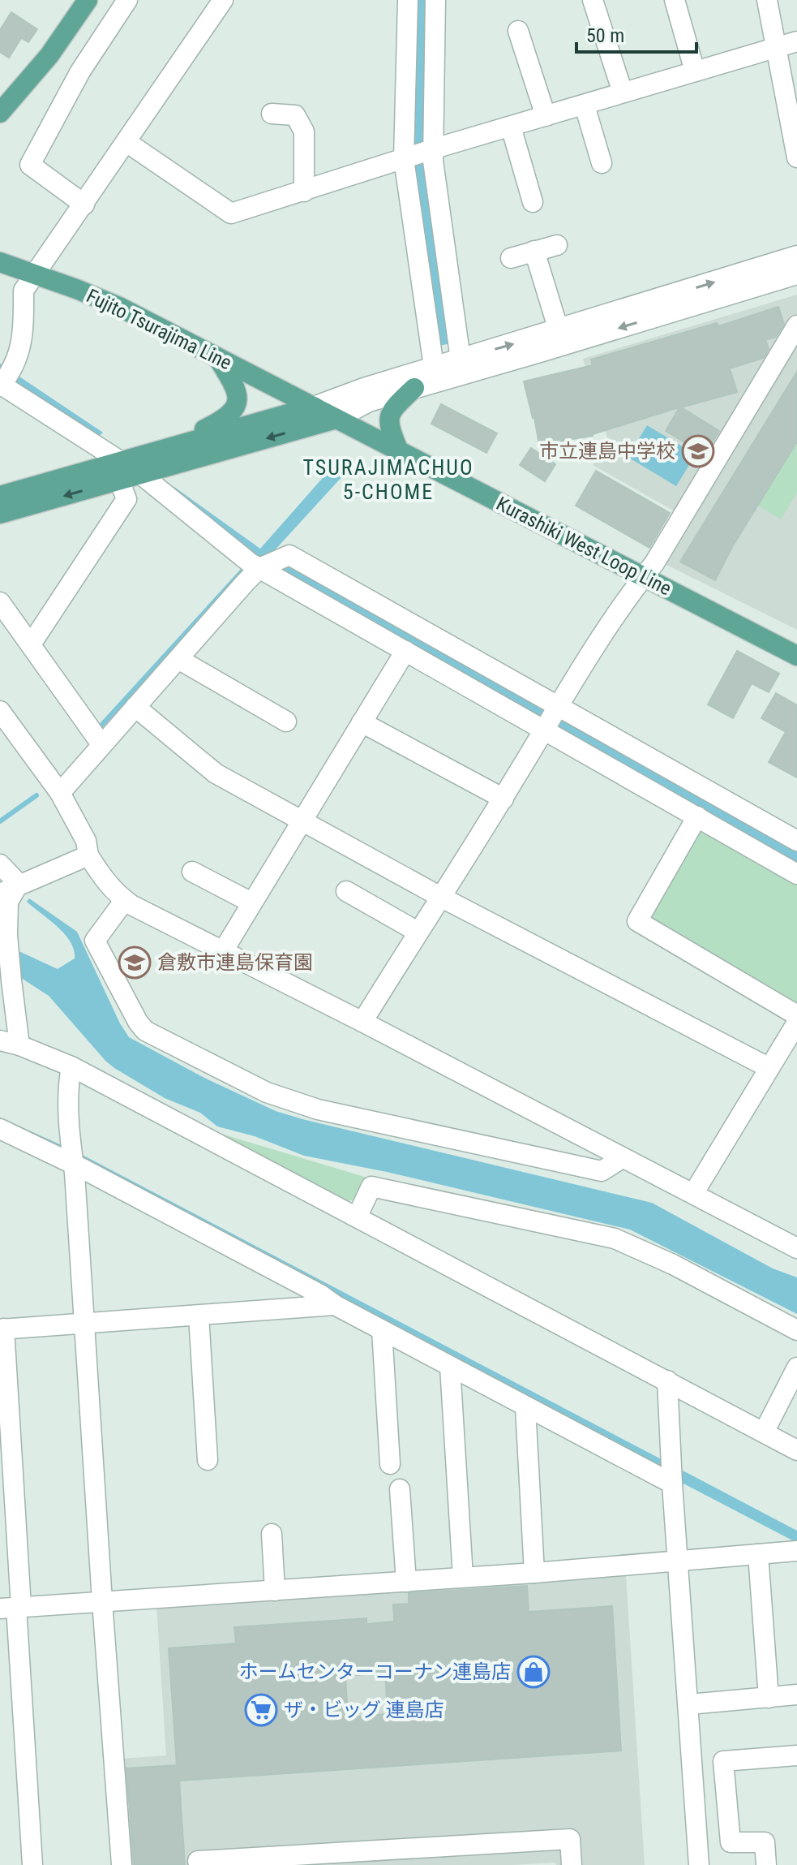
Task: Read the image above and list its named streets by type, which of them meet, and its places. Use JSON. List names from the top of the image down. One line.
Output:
{"streets":{"main road":["Fujito Tsurajima Line","Kurashiki West Loop Line"]},"crossings":[["Fujito Tsurajima Line","Kurashiki West Loop Line"]],"districts":["TSURAJIMACHUO 5-CHOME"],"places":{"school or university":["市立連島中学校","倉敷市連島保育園"],"shop":["ホームセンターコーナン連島店"],"supermarket":["ザ・ビッグ 連島店"]},"scale_bar":"50 m"}
